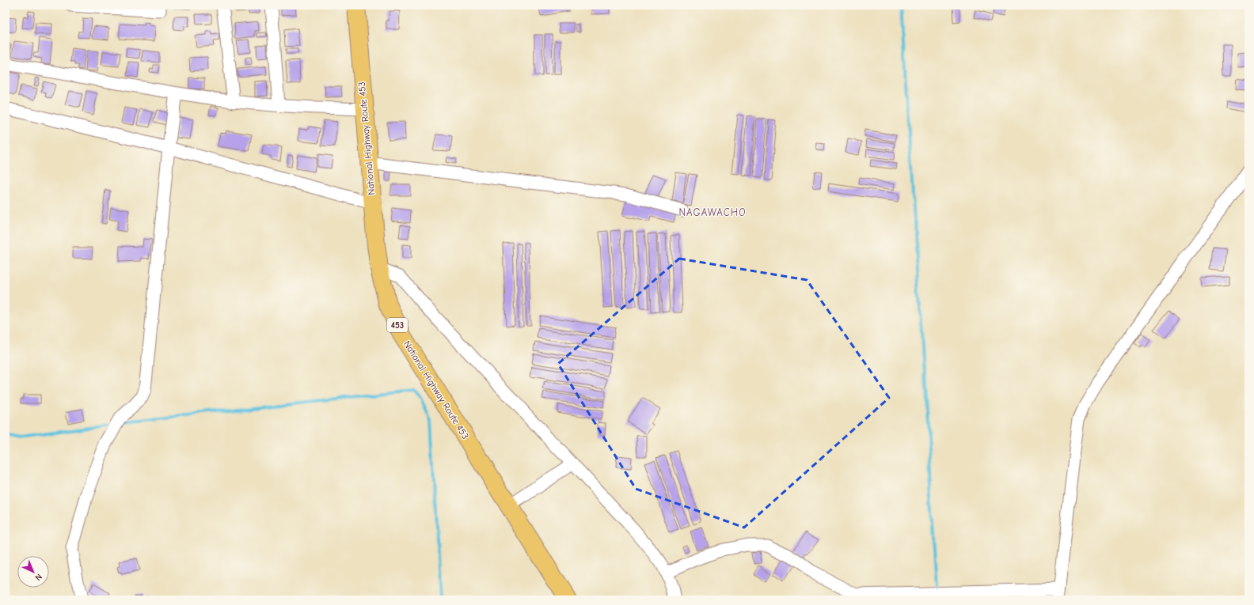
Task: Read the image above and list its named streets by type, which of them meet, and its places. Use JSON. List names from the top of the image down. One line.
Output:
{"streets":{"highway":["National Highway Route 453","453"]},"districts":["NAGAWACHO"],"north":"bottom right"}
